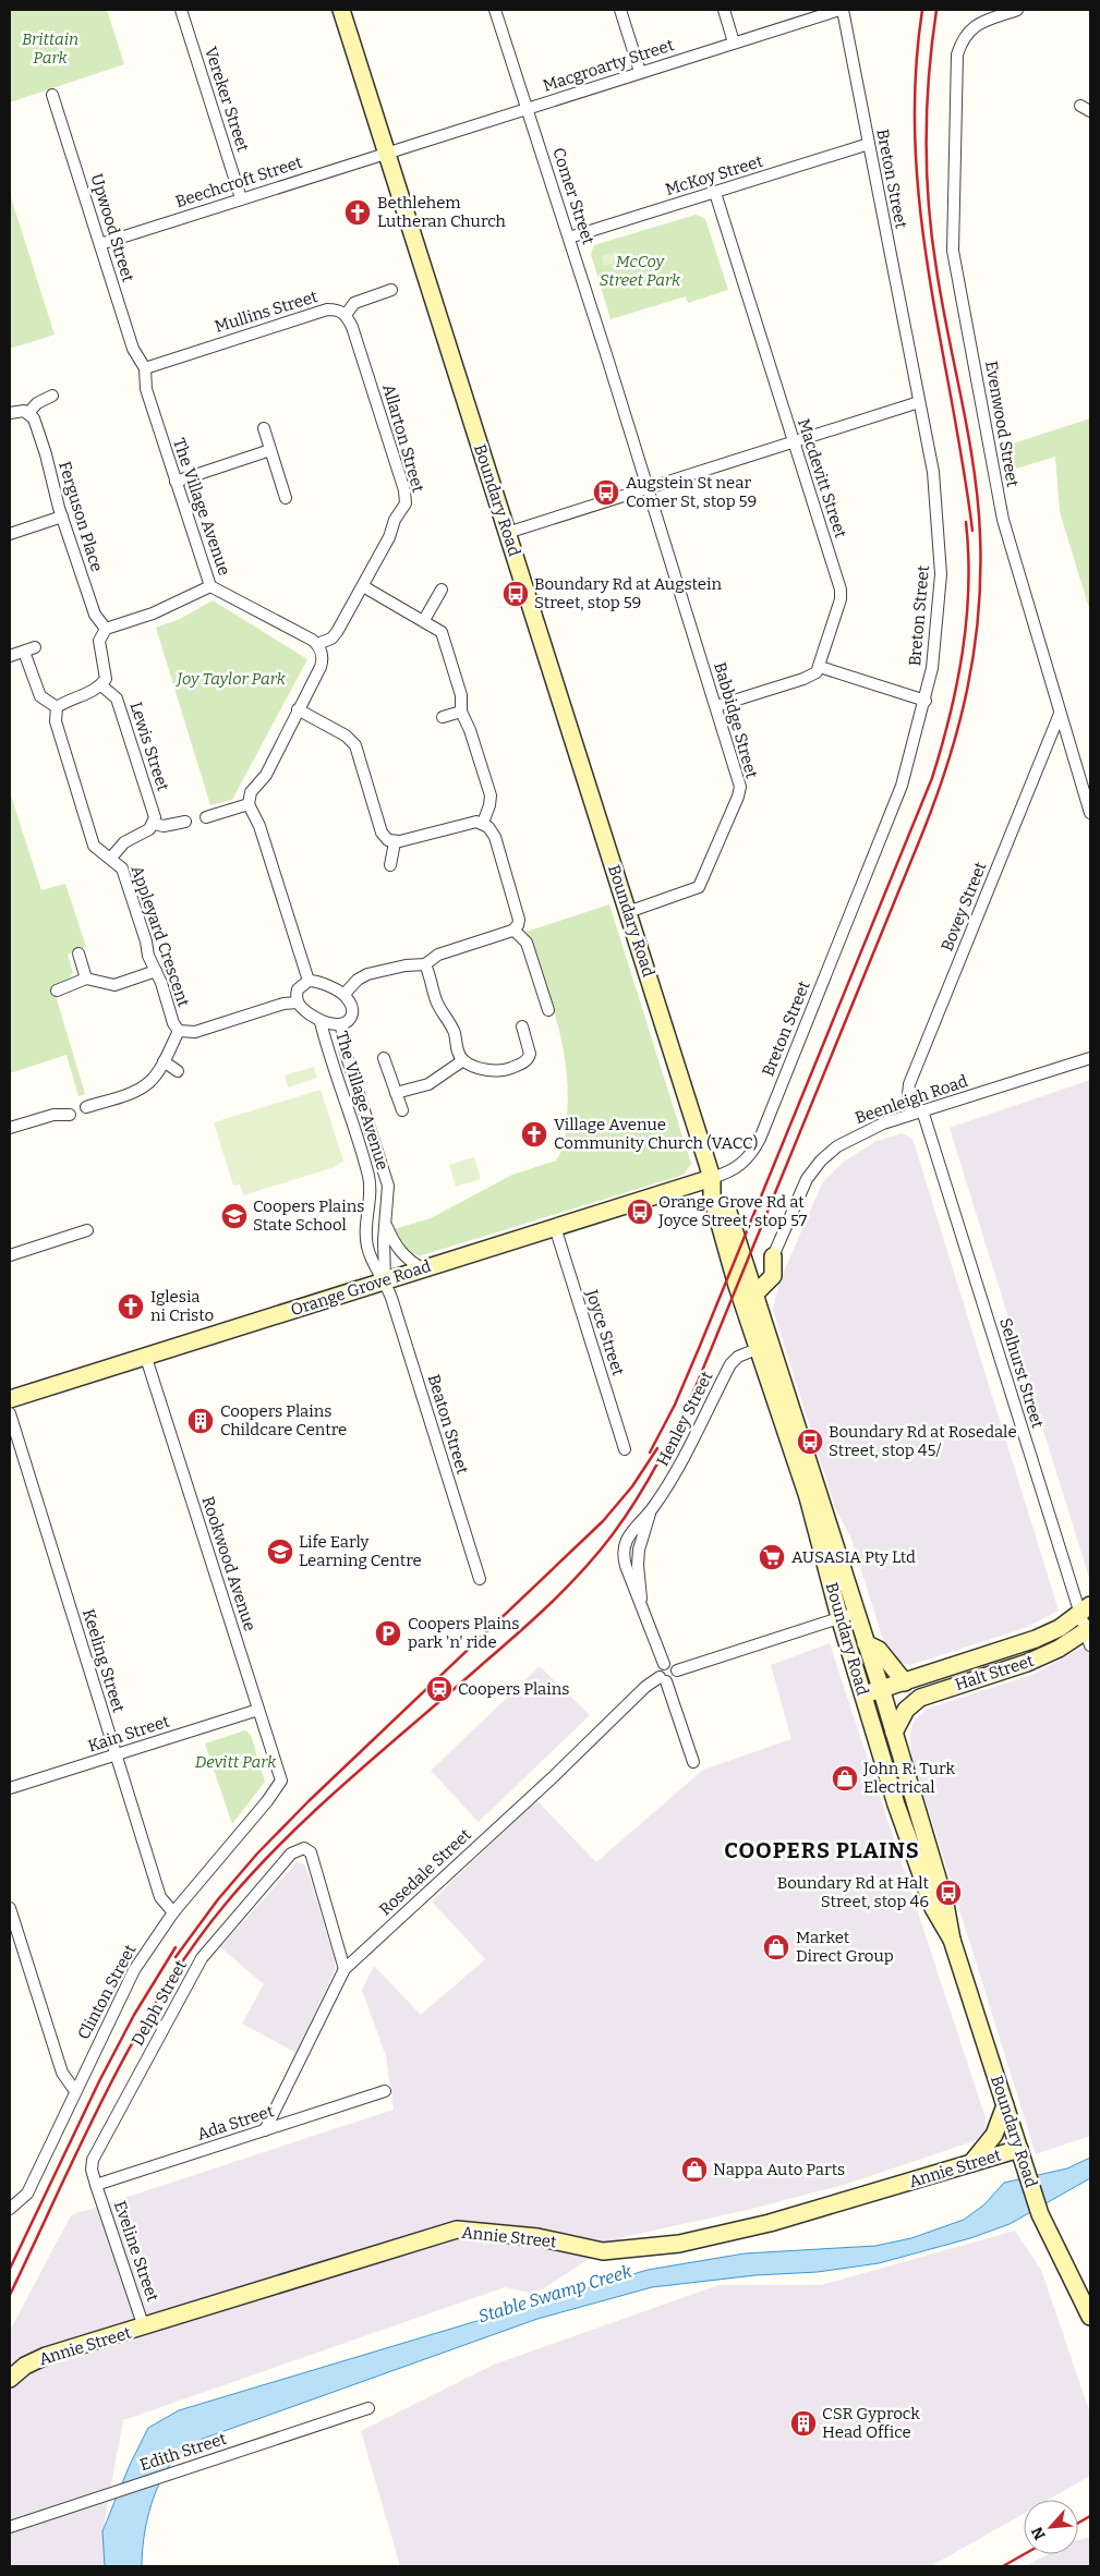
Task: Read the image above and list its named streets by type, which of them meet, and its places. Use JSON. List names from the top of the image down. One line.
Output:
{"streets":{"main road":["Boundary Road","Orange Grove Road","Halt Street","Annie Street"],"street":["Macgroarty Street","Vereker Street","McKoy Street","Breton Street","Beechcroft Street","Comer Street","Upwood Street","Mullins Street","Evenwood Street","Allarton Street","Macdevitt Street","The Village Avenue","Ferguson Place","Babbidge Street","Lewis Street","Bovey Street","Appleyard Crescent","Beenleigh Road","Joyce Street","Selhurst Street","Henley Street","Beaton Street","Rookwood Avenue","Keeling Street","Kain Street","Rosedale Street","Clinton Street","Delph Street","Ada Street","Eveline Street","Edith Street"]},"crossings":[["Macgroarty Street","Breton Street"],["Macgroarty Street","Beechcroft Street"],["Macgroarty Street","Comer Street"],["Macgroarty Street","Boundary Road"],["Vereker Street","Beechcroft Street"],["McKoy Street","Breton Street"],["McKoy Street","Comer Street"],["McKoy Street","Macdevitt Street"],["Breton Street","Boundary Road"],["Breton Street","Orange Grove Road"],["Beechcroft Street","Upwood Street"],["Beechcroft Street","Boundary Road"],["Comer Street","Babbidge Street"],["Upwood Street","Mullins Street"],["Upwood Street","The Village Avenue"],["Mullins Street","Allarton Street"],["Mullins Street","The Village Avenue"],["Evenwood Street","Bovey Street"],["Allarton Street","The Village Avenue"],["Boundary Road","Babbidge Street"],["Boundary Road","Orange Grove Road"],["Boundary Road","Henley Street"],["Boundary Road","Halt Street"],["Boundary Road","Annie Street"],["The Village Avenue","Appleyard Crescent"],["The Village Avenue","Orange Grove Road"],["The Village Avenue","Beaton Street"],["Bovey Street","Beenleigh Road"],["Bovey Street","Selhurst Street"],["Beenleigh Road","Selhurst Street"],["Orange Grove Road","Joyce Street"],["Orange Grove Road","Beaton Street"],["Orange Grove Road","Rookwood Avenue"],["Selhurst Street","Halt Street"],["Henley Street","Rosedale Street"],["Rookwood Avenue","Kain Street"],["Rookwood Avenue","Clinton Street"],["Keeling Street","Kain Street"],["Keeling Street","Clinton Street"],["Rosedale Street","Delph Street"],["Rosedale Street","Ada Street"],["Delph Street","Ada Street"],["Delph Street","Eveline Street"],["Ada Street","Eveline Street"],["Annie Street","Eveline Street"]],"districts":["COOPERS PLAINS"],"water":["Stable Swamp Creek"],"parks":["Brittain Park","McCoy Street Park","Joy Taylor Park","Devitt Park"],"places":{"church":["Bethlehem Lutheran Church","Village Avenue Community Church (VACC)","Iglesia ni Cristo"],"bus stop":["Augstein St near Comer St, stop 59","Boundary Rd at Augstein Street, stop 59","Orange Grove Rd at Joyce Street, stop 57","Boundary Rd at Rosedale Street, stop 45/","Boundary Rd at Halt Street, stop 46"],"school or university":["Coopers Plains State School","Life Early Learning Centre"],"building":["Coopers Plains Childcare Centre","CSR Gyprock Head Office"],"supermarket":["AUSASIA Pty Ltd"],"parking":["Coopers Plains park 'n' ride"],"station":["Coopers Plains"],"shop":["John R. Turk Electrical","Market Direct Group","Nappa Auto Parts"]},"north":"bottom left"}
